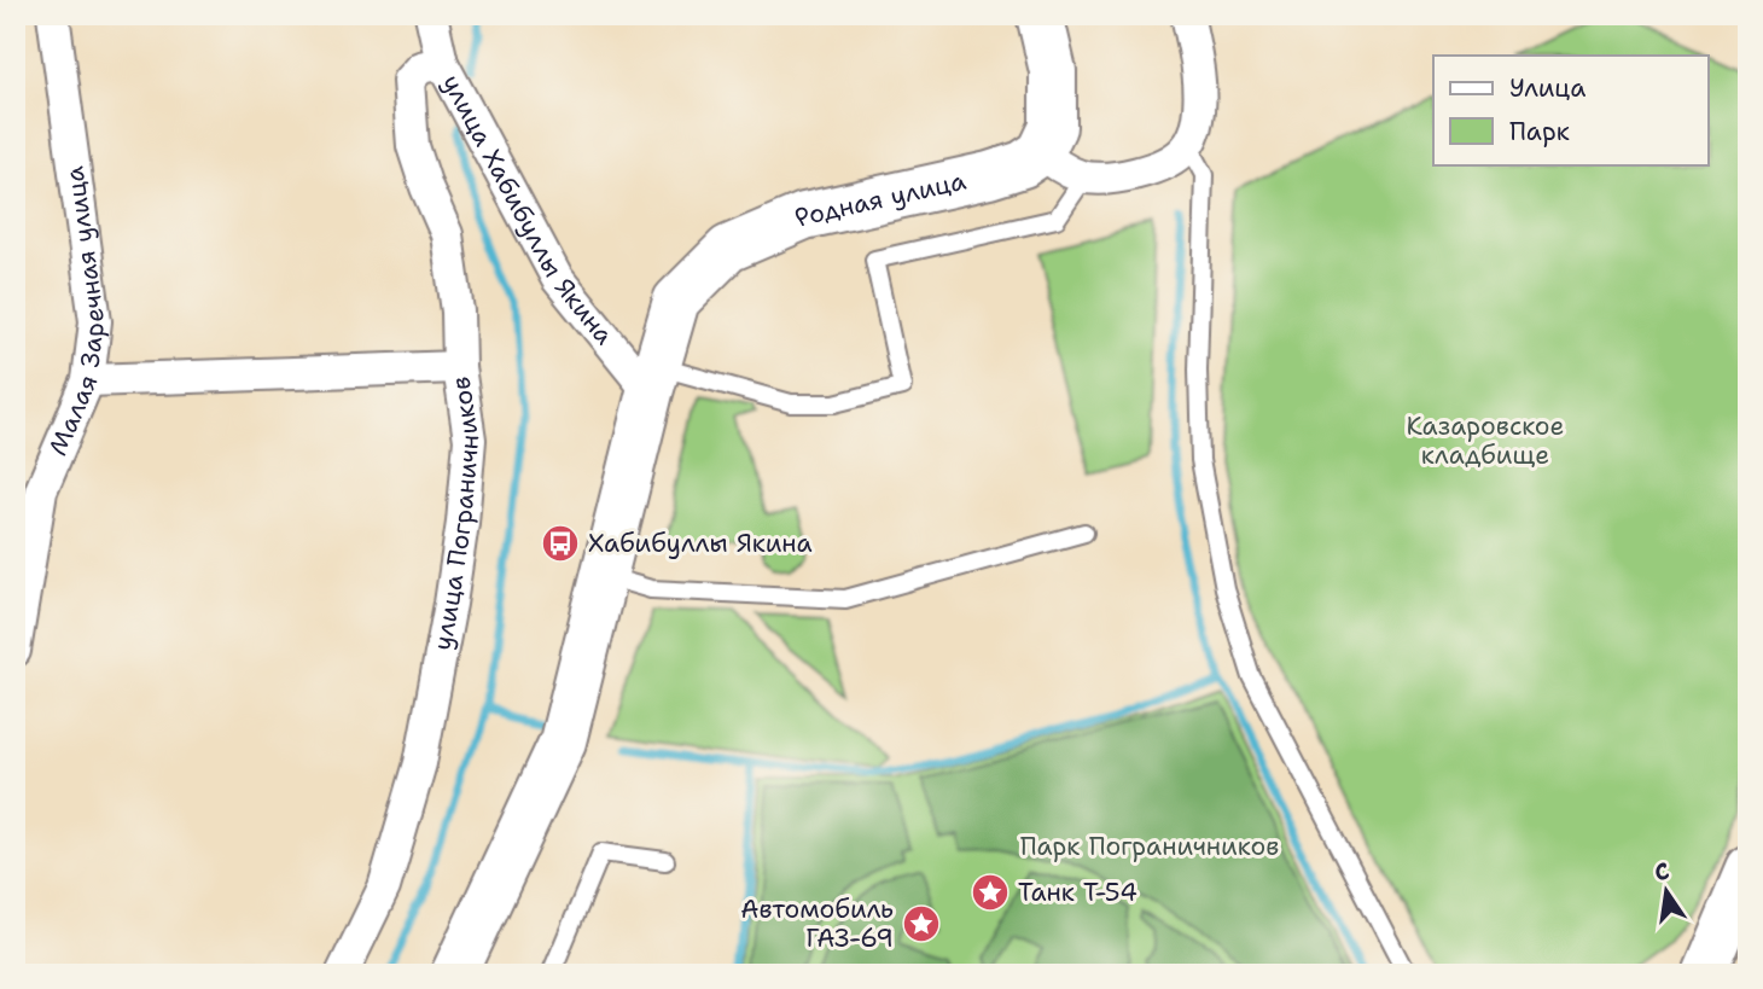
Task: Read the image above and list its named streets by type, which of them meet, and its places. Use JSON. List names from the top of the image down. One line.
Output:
{"streets":{"street":["Родная улица","улица Хабибуллы Якина","Малая Заречная улица","улица Пограничников"]},"crossings":[["Родная улица","улица Хабибуллы Якина"],["улица Хабибуллы Якина","улица Пограничников"]],"parks":["Казаровское кладбище","Парк Пограничников"],"places":{"bus stop":["Хабибуллы Якина"],"place":["Танк Т-54","Автомобиль ГАЗ-69"]},"legend":["Улица","Парк"],"north":"top"}
